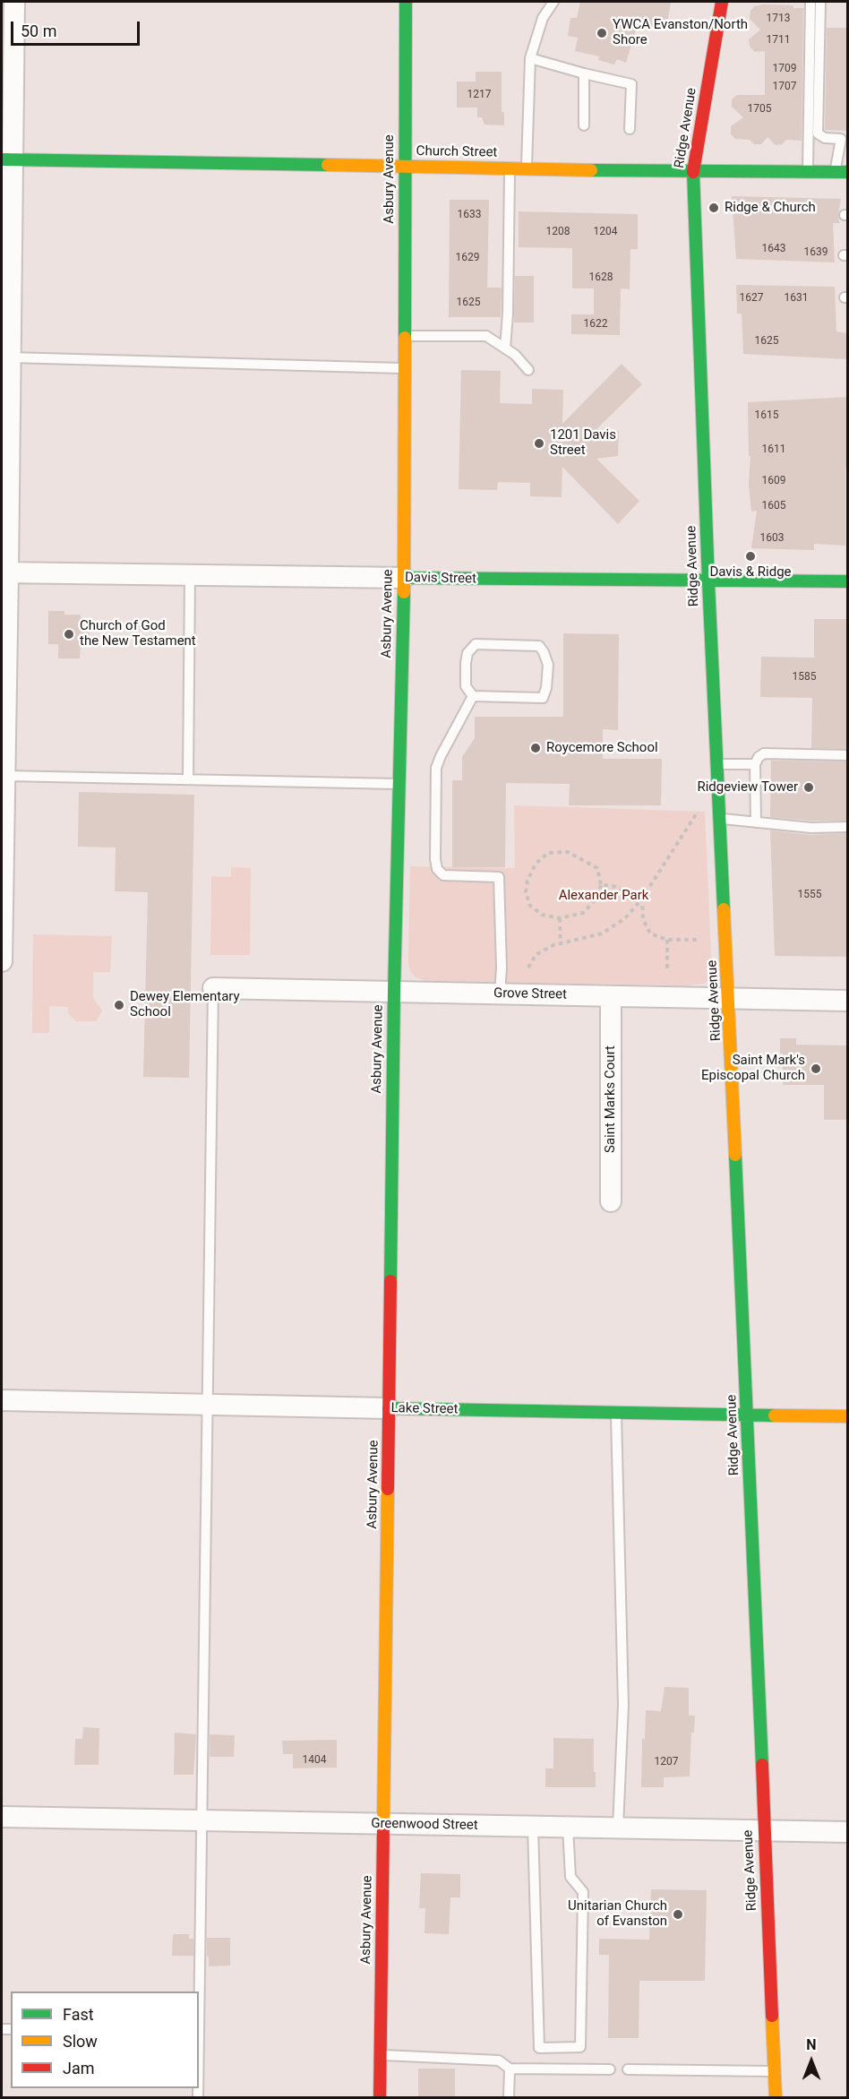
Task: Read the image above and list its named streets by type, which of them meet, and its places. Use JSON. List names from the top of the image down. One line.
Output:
{"streets":{"main road":["Ridge Avenue","Church Street","Asbury Avenue","Davis Street","Lake Street"],"street":["Grove Street","Saint Marks Court","Greenwood Street"]},"crossings":[["Ridge Avenue","Church Street"],["Ridge Avenue","Davis Street"],["Ridge Avenue","Grove Street"],["Ridge Avenue","Lake Street"],["Ridge Avenue","Greenwood Street"],["Church Street","Asbury Avenue"],["Asbury Avenue","Davis Street"],["Asbury Avenue","Grove Street"],["Asbury Avenue","Lake Street"],["Asbury Avenue","Greenwood Street"],["Grove Street","Saint Marks Court"]],"parks":["Alexander Park"],"places":["YWCA Evanston/North Shore","Ridge & Church","1201 Davis Street","Davis & Ridge","Church of God the New Testament","Roycemore School","Ridgeview Tower","Dewey Elementary School","Saint Mark's Episcopal Church","Unitarian Church of Evanston"],"house_numbers":["1713","1711","1709","1707","1217","1705","1633","1208","1204","1643","1639","1629","1628","1627","1631","1625","1622","1625","1615","1611","1609","1605","1603","1585","1555","1404","1207"],"legend":["Fast","Slow","Jam"],"scale_bar":"50 m","north":"top"}
